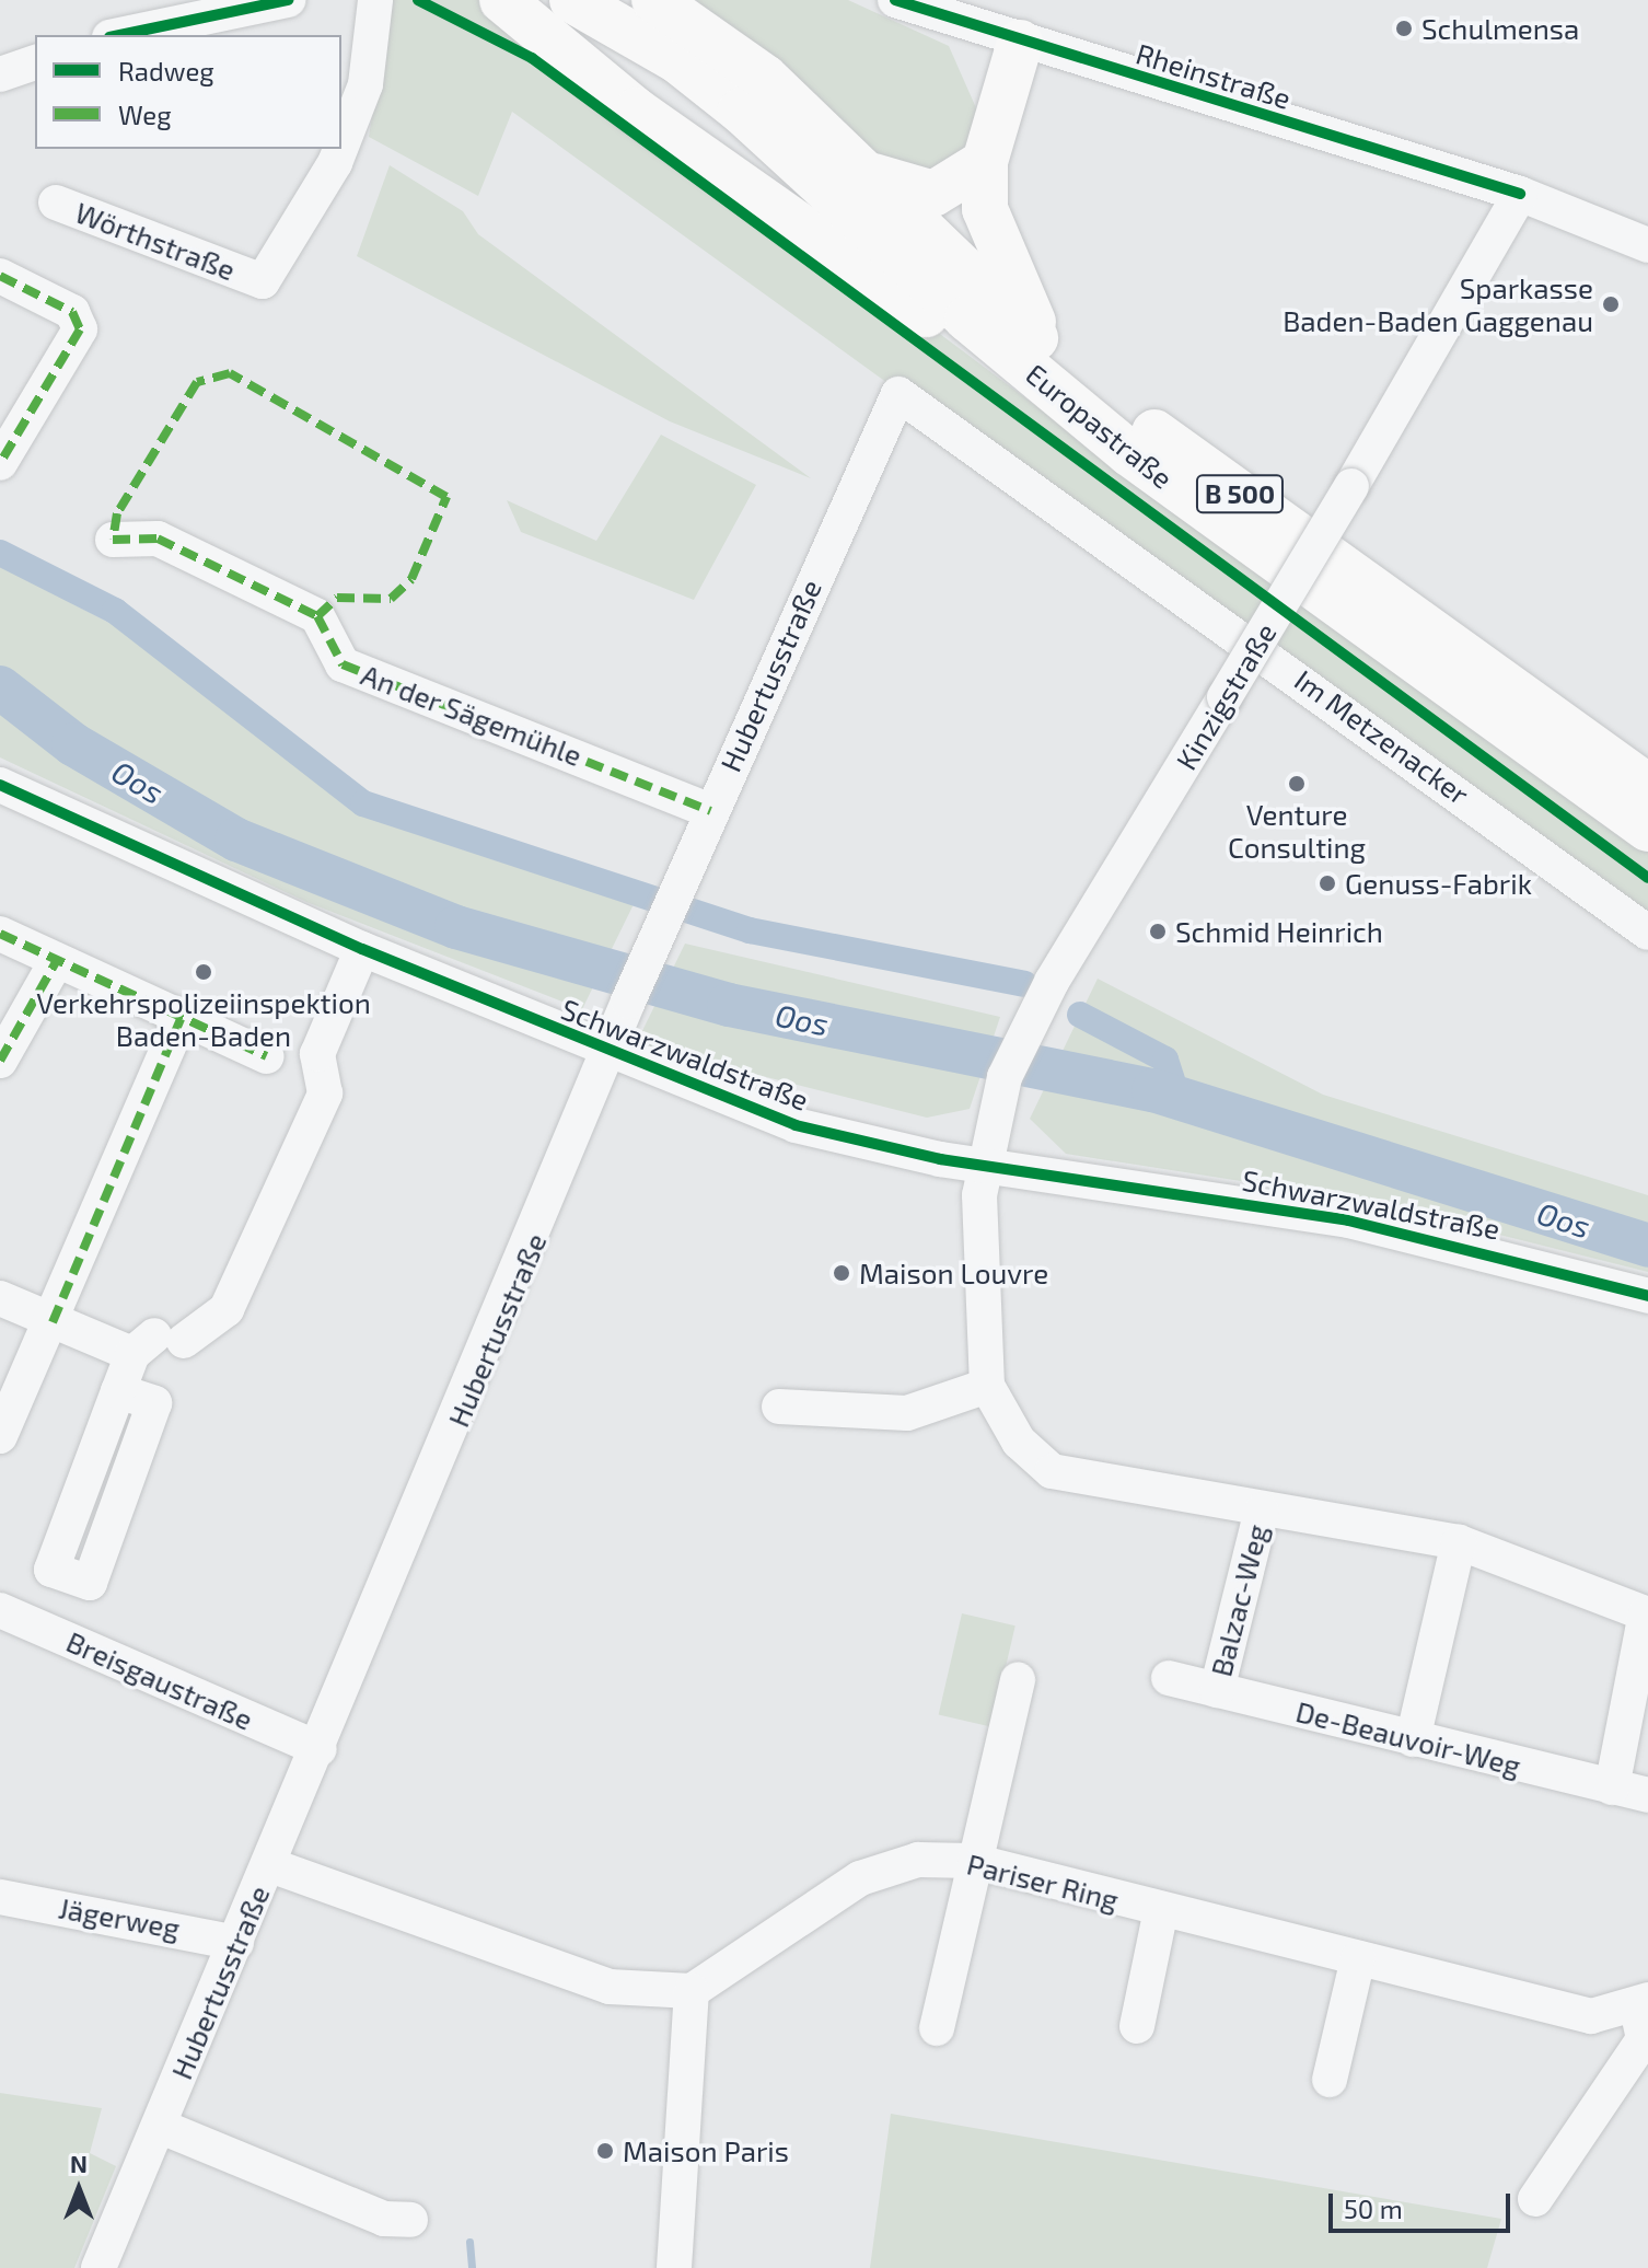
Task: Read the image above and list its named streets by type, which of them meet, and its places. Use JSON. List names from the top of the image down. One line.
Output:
{"streets":{"main road":["Europastraße","B 500"],"street":["Rheinstraße","Wörthstraße","Hubertusstraße","Kinzigstraße","An der Sägemühle","Im Metzenacker","Schwarzwaldstraße","Balzac-Weg","Breisgaustraße","De-Beauvoir-Weg","Pariser Ring","Jägerweg"]},"crossings":[["Rheinstraße","Kinzigstraße"],["Hubertusstraße","An der Sägemühle"],["Hubertusstraße","Im Metzenacker"],["Hubertusstraße","Schwarzwaldstraße"],["Hubertusstraße","Breisgaustraße"],["Hubertusstraße","Jägerweg"],["Kinzigstraße","Schwarzwaldstraße"],["Balzac-Weg","De-Beauvoir-Weg"]],"water":["Oos"],"places":["Schulmensa","Sparkasse Baden-Baden Gaggenau","Venture Consulting","Genuss-Fabrik","Schmid Heinrich","Verkehrspolizeiinspektion Baden-Baden","Maison Louvre","Maison Paris"],"legend":["Radweg","Weg"],"scale_bar":"50 m","north":"top"}
